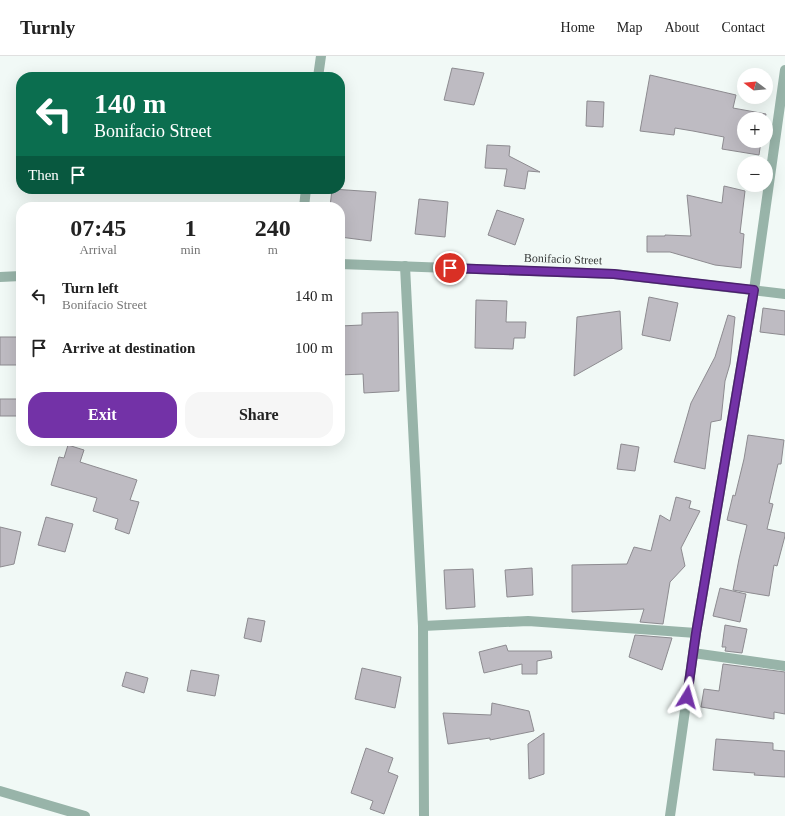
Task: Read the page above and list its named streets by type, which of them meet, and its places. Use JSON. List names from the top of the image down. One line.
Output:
{"streets":{"street":["Bonifacio Street"]},"north":"left","page":{"header":"Turnly","nav":["Home","Map","About","Contact"],"map_buttons":["+","−"],"turn":["140 m","Bonifacio Street"],"then":"Then","eta":["07:45","Arrival","1","min","240","m"],"list":[{"name":"Turn left","note":"Bonifacio Street","value":"140 m"},{"name":"Arrive at destination","value":"100 m"}],"buttons":["Exit","Share"]}}
